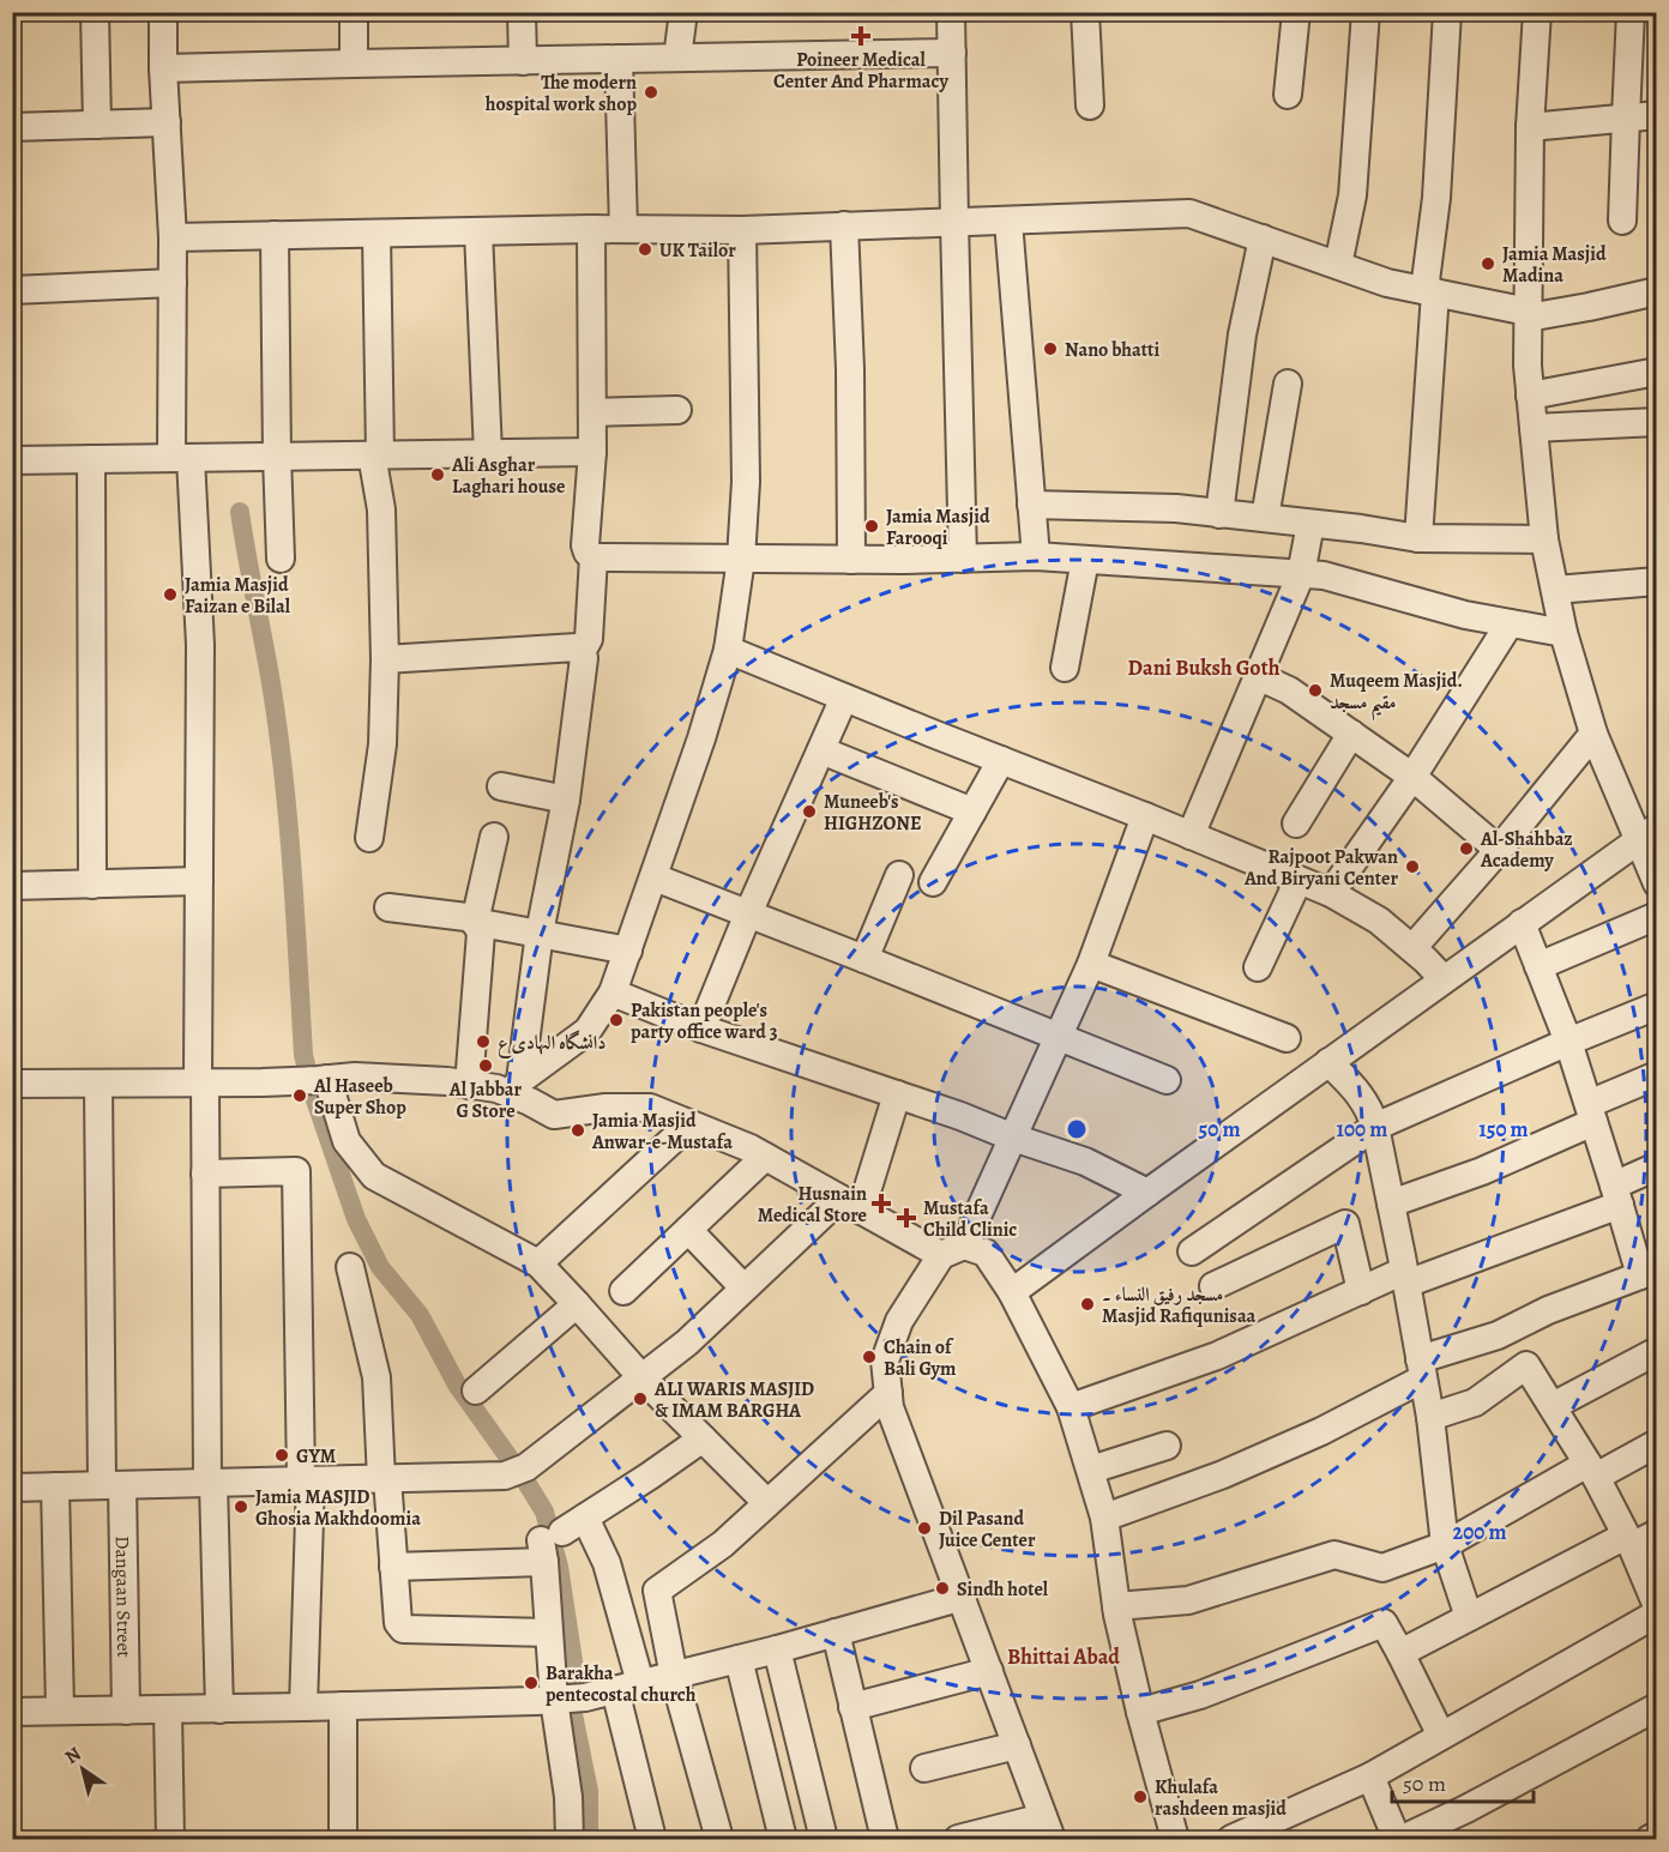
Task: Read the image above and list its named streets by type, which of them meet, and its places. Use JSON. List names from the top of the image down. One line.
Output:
{"streets":{"street":["Dangaan Street"]},"districts":["Dani Buksh Goth","Bhittai Abad"],"places":{"health":["Poineer Medical Center And Pharmacy","Husnain Medical Store","Mustafa Child Clinic"],"other":["The modern hospital work shop","UK Tailor","Jamia Masjid Madina","Nano bhatti","Ali Asghar Laghari house","Jamia Masjid Farooqi","Jamia Masjid Faizan e Bilal","Muqeem Masjid. مقیم مسجد","Muneeb's HIGHZONE","Al-Shahbaz Academy","Rajpoot Pakwan And Biryani Center","Pakistan people's party office ward 3","دانشگاہ الہادی ع","Al Jabbar G Store","Al Haseeb Super Shop","Jamia Masjid Anwar-e-Mustafa","مسجد رفیق النساء ۔ Masjid Rafiqunisaa","Chain of Bali Gym","ALI WARIS MASJID & IMAM BARGHA","GYM","Jamia MASJID Ghosia Makhdoomia","Dil Pasand Juice Center","Sindh hotel","Barakha pentecostal church","Khulafa rashdeen masjid"]},"scale_bar":"50 m","north":"top left","rings":["50 m","100 m","150 m","200 m"]}
